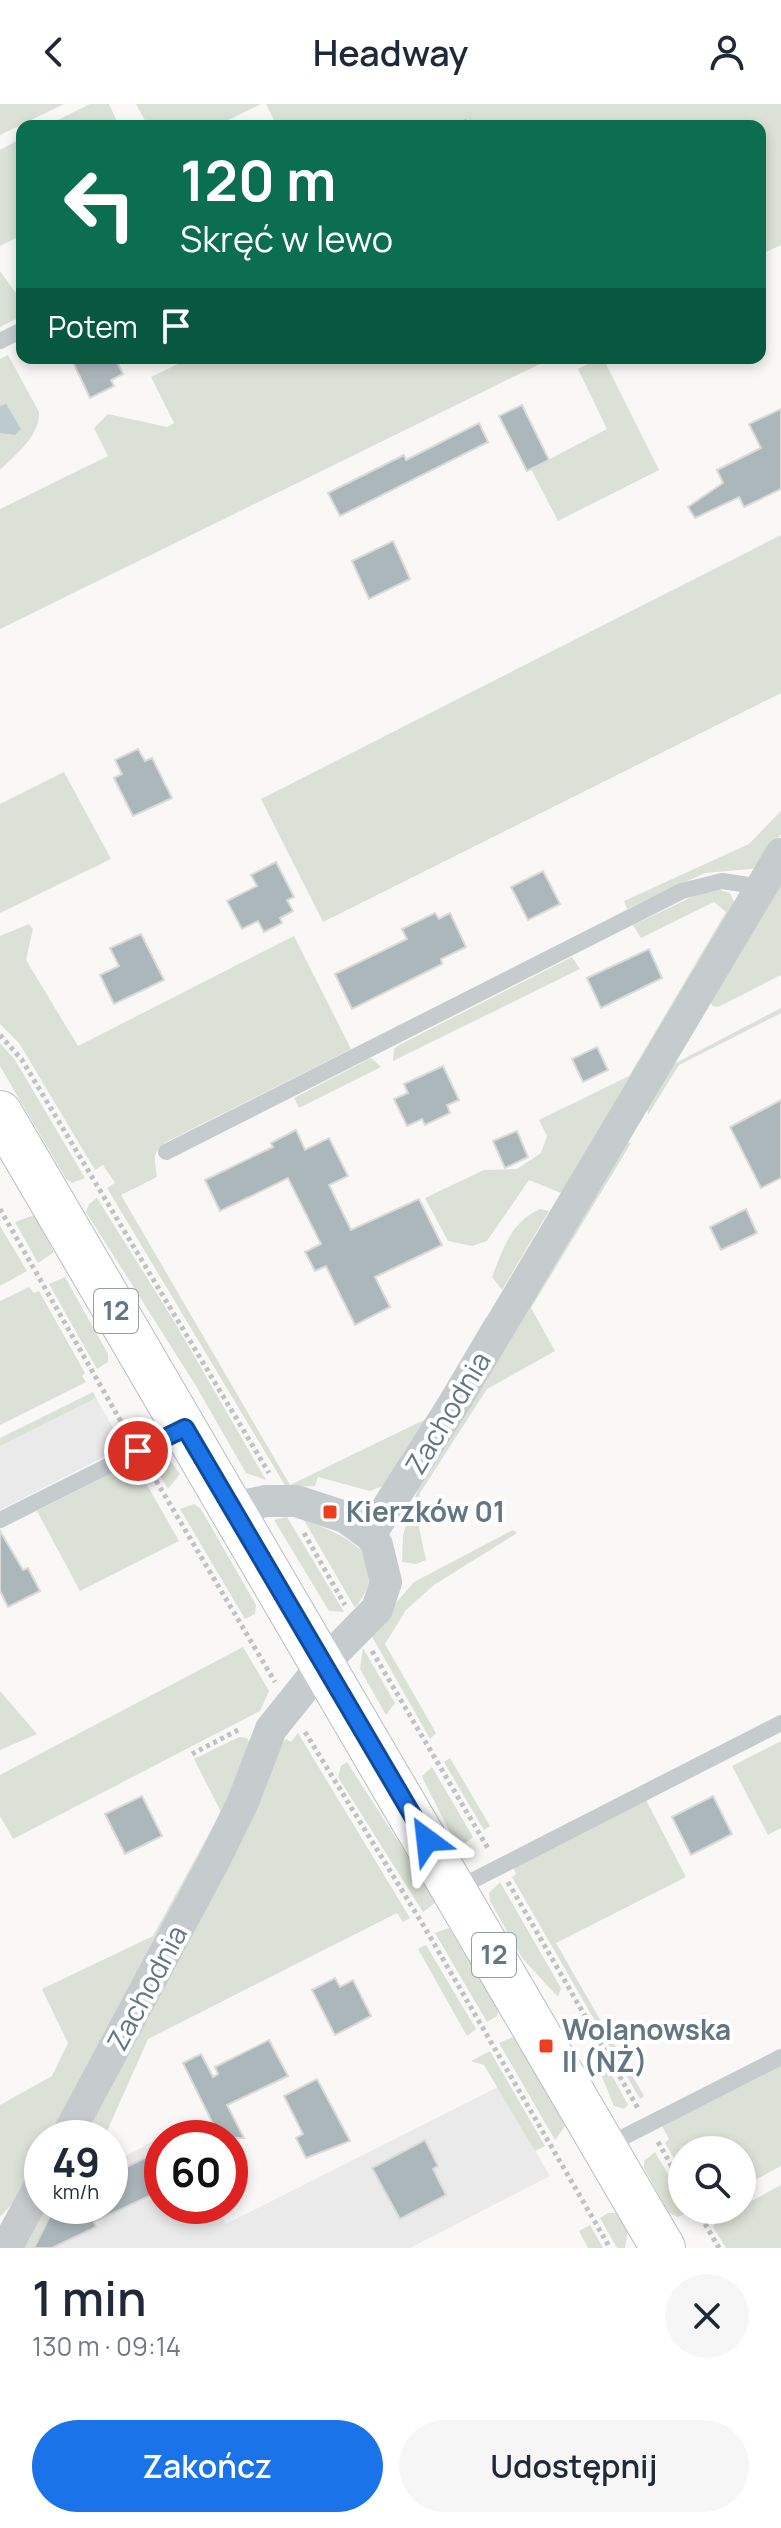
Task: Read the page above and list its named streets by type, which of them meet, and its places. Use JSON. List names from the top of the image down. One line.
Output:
{"streets":{"main road":["12"],"street":["Zachodnia"]},"crossings":[["12","Zachodnia"]],"places":{"transit":["Kierzków 01","Wolanowska II (NŻ)"]},"page":{"header":"Headway","turn":["120 m","Skręć w lewo"],"then":"Potem","speed":"49 km/h","limit":"60","heading":["1 min","130 m · 09:14"],"buttons":["Zakończ","Udostępnij"]}}
